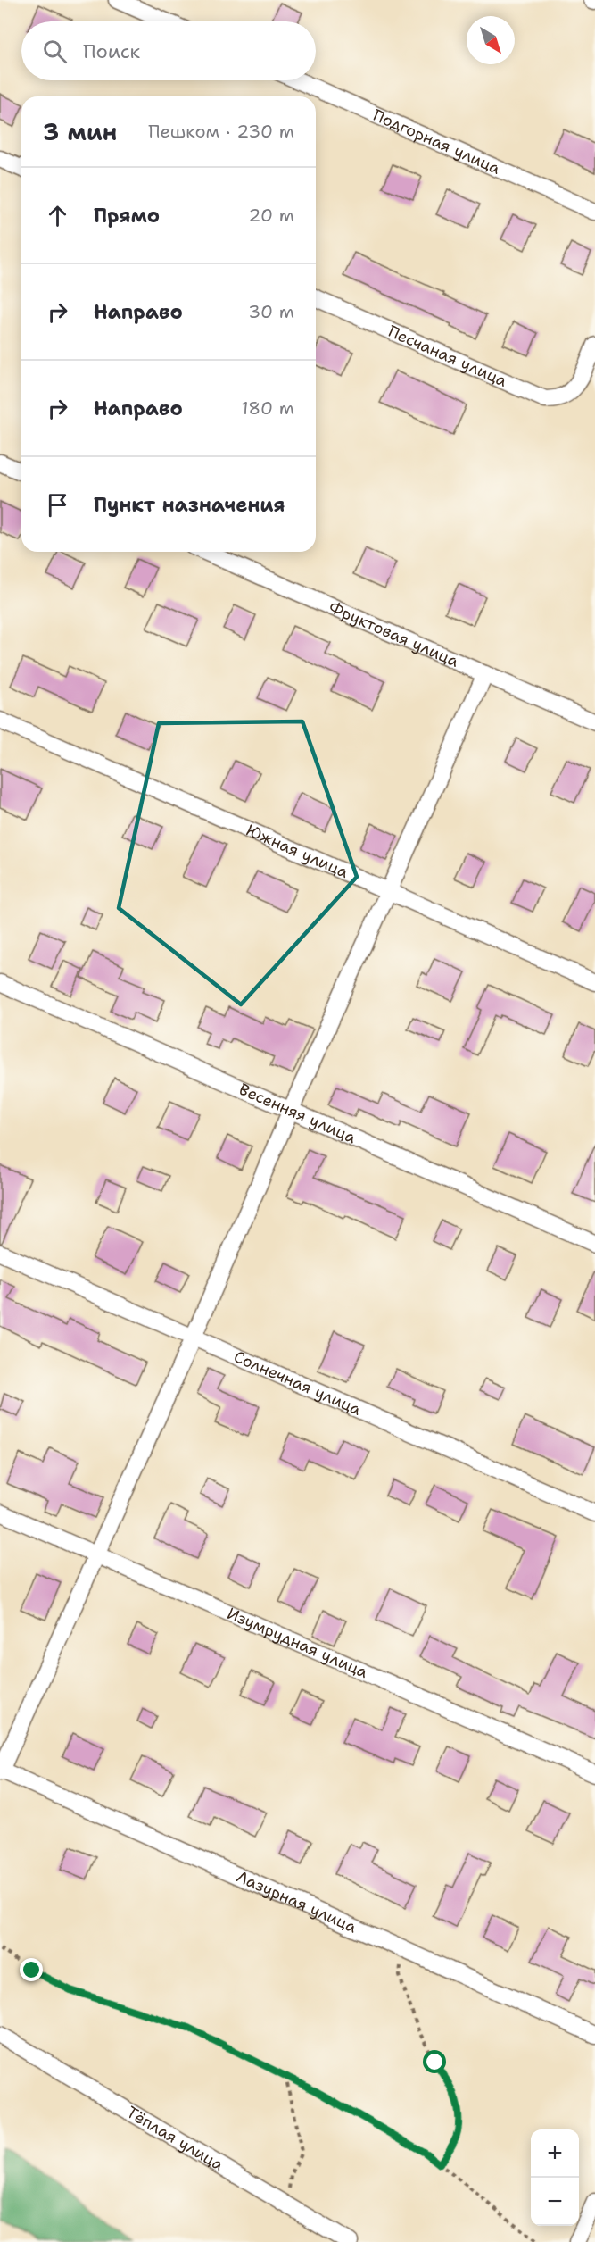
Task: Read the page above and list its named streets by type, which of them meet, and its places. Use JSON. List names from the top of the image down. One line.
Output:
{"streets":{"street":["Подгорная улица","Песчаная улица","Фруктовая улица","Южная улица","Весенняя улица","Солнечная улица","Изумрудная улица","Лазурная улица","Тёплая улица"]},"north":"bottom right","page":{"search":"Поиск","heading":["3 мин","Пешком · 230 m"],"list":[["Прямо","20 m"],["Направо","30 m"],["Направо","180 m"],"Пункт назначения"],"map_buttons":["+","−"]}}
